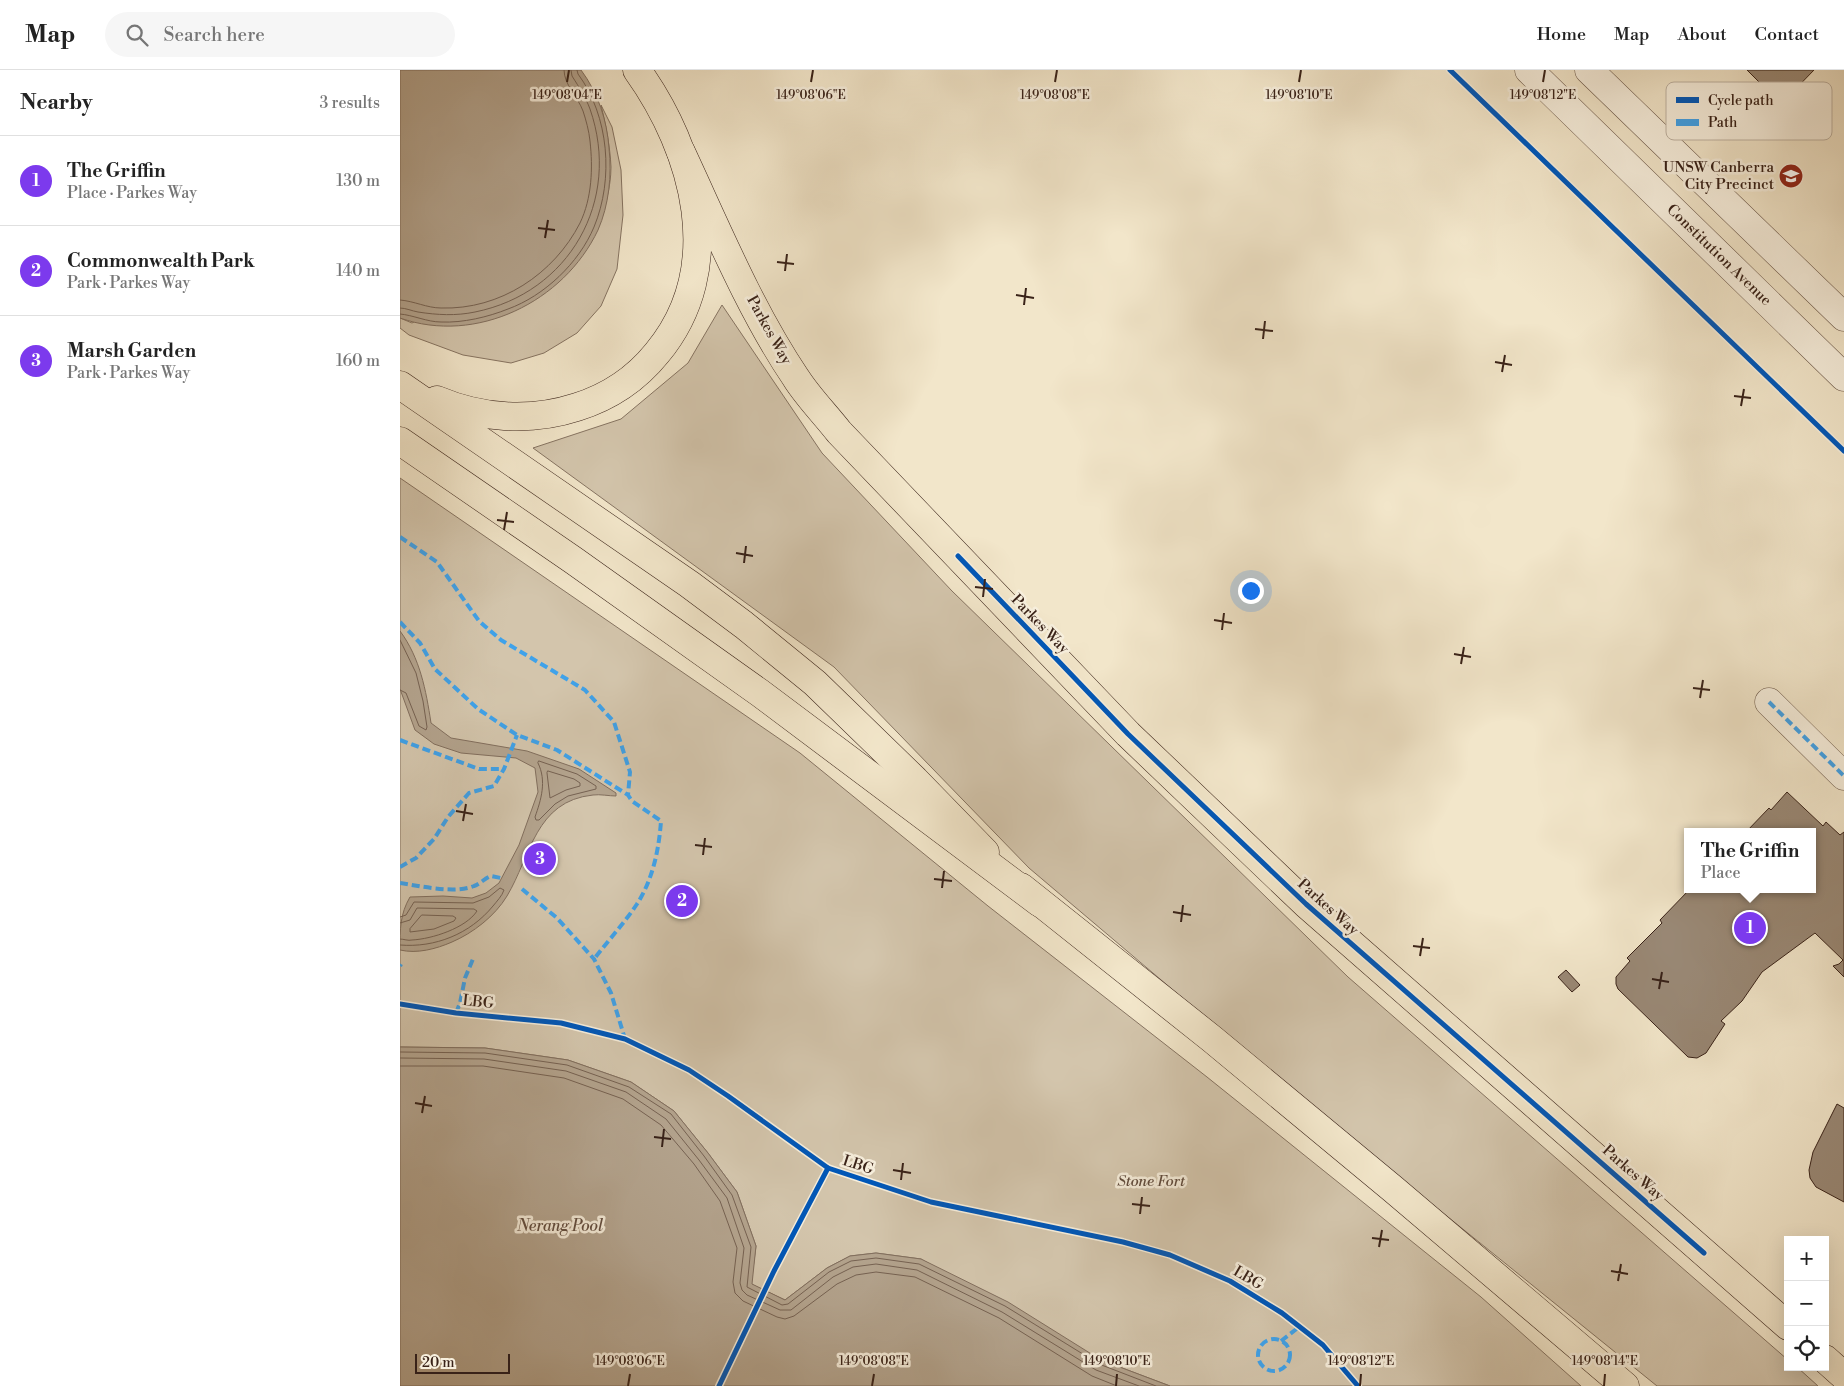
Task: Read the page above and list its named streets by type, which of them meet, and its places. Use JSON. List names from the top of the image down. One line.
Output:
{"streets":{"main road":["Parkes Way"],"street":["Constitution Avenue"],"cycle path":["LBG"]},"water":["Nerang Pool"],"parks":["Stone Fort"],"places":{"school or university":["UNSW Canberra City Precinct"]},"legend":["Cycle path","Path"],"scale_bar":"20 m","page":{"header":"Map","search":"Search here","nav":["Home","Map","About","Contact"],"heading":["Nearby","3 results"],"list":[{"mark":"1","name":"The Griffin","note":"Place · Parkes Way","value":"130 m"},{"mark":"2","name":"Commonwealth Park","note":"Park · Parkes Way","value":"140 m"},{"mark":"3","name":"Marsh Garden","note":"Park · Parkes Way","value":"160 m"}],"popup":["The Griffin","Place"],"pins":["3","2","1"],"map_buttons":["+","−"],"scale":"20 m"},"coordinates":["149°08'04\"E","149°08'06\"E","149°08'08\"E","149°08'10\"E","149°08'12\"E","149°08'14\"E"]}
